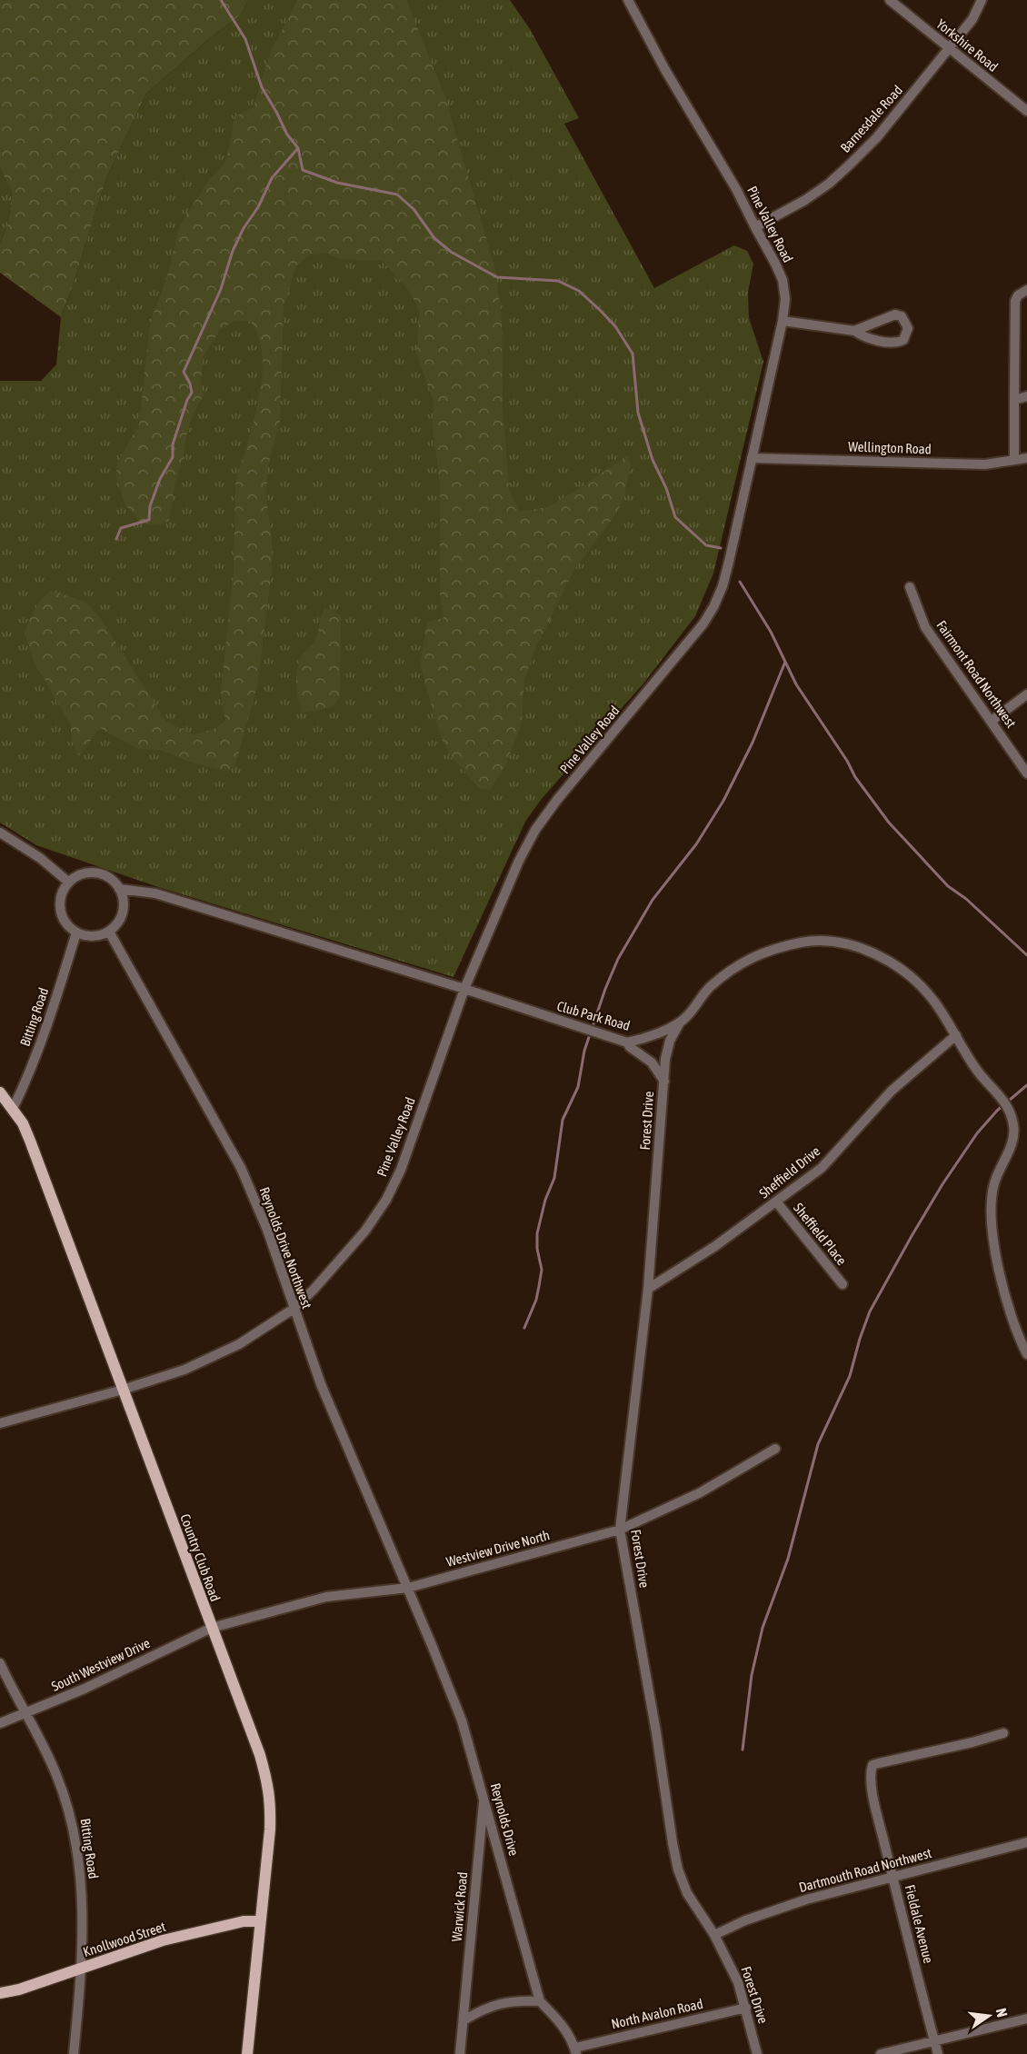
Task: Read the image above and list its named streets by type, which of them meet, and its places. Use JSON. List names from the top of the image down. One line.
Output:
{"streets":{"main road":["Country Club Road","Knollwood Street"],"street":["Yorkshire Road","Barnesdale Road","Pine Valley Road","Wellington Road","Fairmont Road Northwest","Club Park Road","Bitting Road","Forest Drive","Sheffield Drive","Sheffield Place","Reynolds Drive Northwest","Westview Drive North","South Westview Drive","Reynolds Drive","Dartmouth Road Northwest","Warwick Road","Fieldale Avenue","North Avalon Road"]},"crossings":[["Yorkshire Road","Barnesdale Road"],["Barnesdale Road","Pine Valley Road"],["Pine Valley Road","Wellington Road"],["Pine Valley Road","Club Park Road"],["Pine Valley Road","Reynolds Drive Northwest"],["Pine Valley Road","Country Club Road"],["Club Park Road","Bitting Road"],["Club Park Road","Forest Drive"],["Club Park Road","Sheffield Drive"],["Club Park Road","Reynolds Drive Northwest"],["Bitting Road","Reynolds Drive Northwest"],["Bitting Road","Country Club Road"],["Bitting Road","South Westview Drive"],["Bitting Road","Knollwood Street"],["Forest Drive","Sheffield Drive"],["Forest Drive","Westview Drive North"],["Forest Drive","Dartmouth Road Northwest"],["Forest Drive","North Avalon Road"],["Sheffield Drive","Sheffield Place"],["Reynolds Drive Northwest","Westview Drive North"],["Reynolds Drive Northwest","Reynolds Drive"],["Westview Drive North","Country Club Road"],["Westview Drive North","South Westview Drive"],["Westview Drive North","Reynolds Drive"],["Country Club Road","South Westview Drive"],["Country Club Road","Knollwood Street"],["Reynolds Drive","Warwick Road"],["Reynolds Drive","North Avalon Road"],["Dartmouth Road Northwest","Fieldale Avenue"]],"north":"right"}
